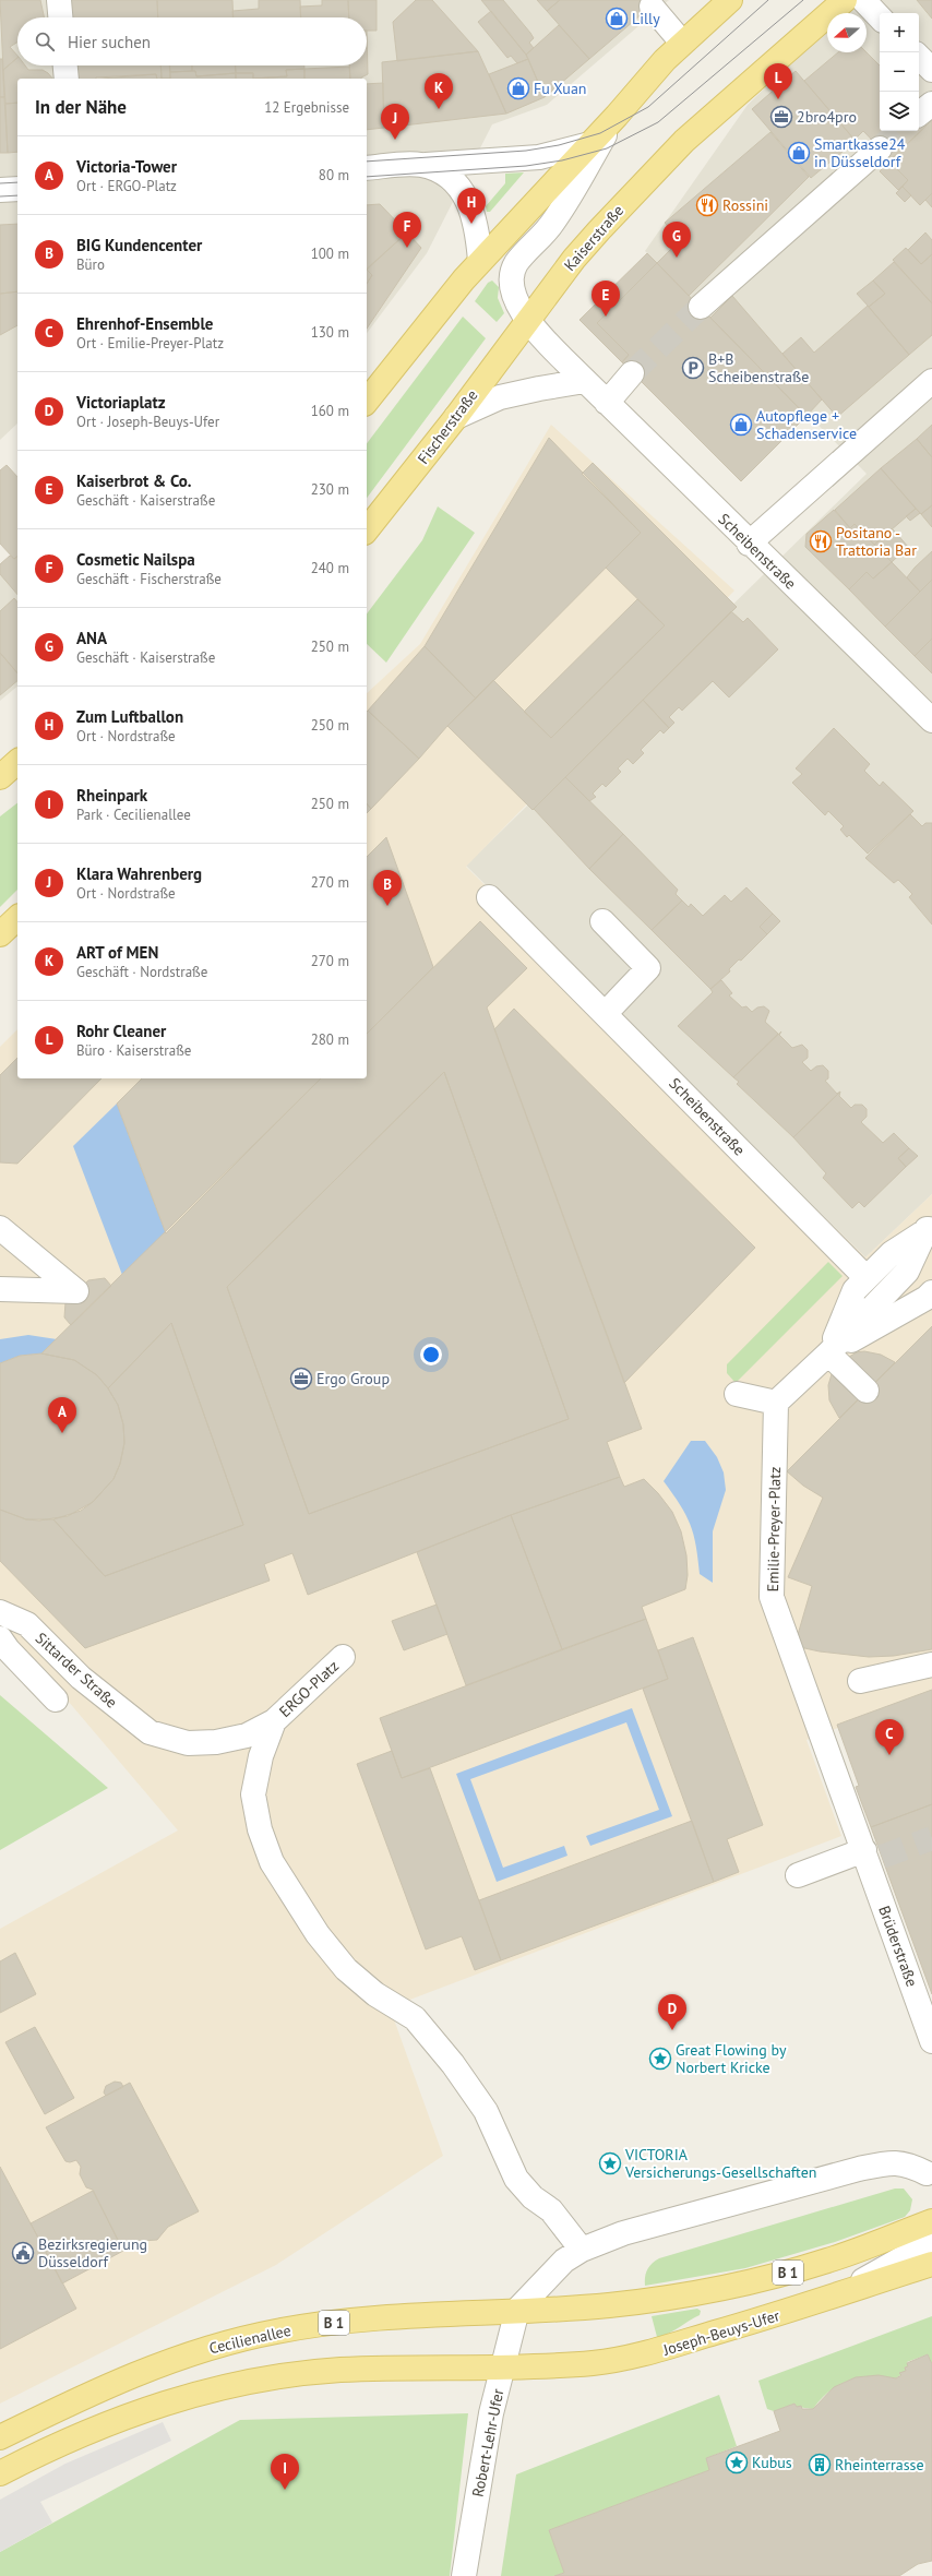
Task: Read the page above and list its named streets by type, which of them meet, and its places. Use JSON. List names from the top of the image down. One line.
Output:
{"streets":{"main road":["Kaiserstraße","Fischerstraße","B 1","Joseph-Beuys-Ufer","Cecilienallee"],"street":["Scheibenstraße","Emilie-Preyer-Platz","Sittarder Straße","ERGO-Platz","Brüderstraße","Robert-Lehr-Ufer"]},"crossings":[["Kaiserstraße","Fischerstraße"],["Kaiserstraße","Scheibenstraße"],["Fischerstraße","Scheibenstraße"],["Emilie-Preyer-Platz","Brüderstraße"],["Sittarder Straße","ERGO-Platz"],["B 1","Joseph-Beuys-Ufer"],["B 1","Cecilienallee"],["B 1","Robert-Lehr-Ufer"],["Joseph-Beuys-Ufer","Robert-Lehr-Ufer"],["Cecilienallee","Robert-Lehr-Ufer"]],"places":{"shop":["Lilly","Fu Xuan","Smartkasse24 in Düsseldorf","Autopflege + Schadenservice"],"office":["2bro4pro","Ergo Group"],"restaurant":["Rossini","Positano - Trattoria Bar"],"parking":["B+B Scheibenstraße"],"place":["Great Flowing by Norbert Kricke","VICTORIA Versicherungs-Gesellschaften","Kubus"],"public building":["Bezirksregierung Düsseldorf"],"building":["Rheinterrasse"]},"north":"left","page":{"map_buttons":["+","−"],"search":"Hier suchen","pins":["L","K","J","H","F","G","E","B","A","C","D","I"],"heading":["In der Nähe","12 Ergebnisse"],"list":[{"mark":"A","name":"Victoria-Tower","note":"Ort · ERGO-Platz","value":"80 m"},{"mark":"B","name":"BIG Kundencenter","note":"Büro","value":"100 m"},{"mark":"C","name":"Ehrenhof-Ensemble","note":"Ort · Emilie-Preyer-Platz","value":"130 m"},{"mark":"D","name":"Victoriaplatz","note":"Ort · Joseph-Beuys-Ufer","value":"160 m"},{"mark":"E","name":"Kaiserbrot & Co.","note":"Geschäft · Kaiserstraße","value":"230 m"},{"mark":"F","name":"Cosmetic Nailspa","note":"Geschäft · Fischerstraße","value":"240 m"},{"mark":"G","name":"ANA","note":"Geschäft · Kaiserstraße","value":"250 m"},{"mark":"H","name":"Zum Luftballon","note":"Ort · Nordstraße","value":"250 m"},{"mark":"I","name":"Rheinpark","note":"Park · Cecilienallee","value":"250 m"},{"mark":"J","name":"Klara Wahrenberg","note":"Ort · Nordstraße","value":"270 m"},{"mark":"K","name":"ART of MEN","note":"Geschäft · Nordstraße","value":"270 m"},{"mark":"L","name":"Rohr Cleaner","note":"Büro · Kaiserstraße","value":"280 m"}]}}
